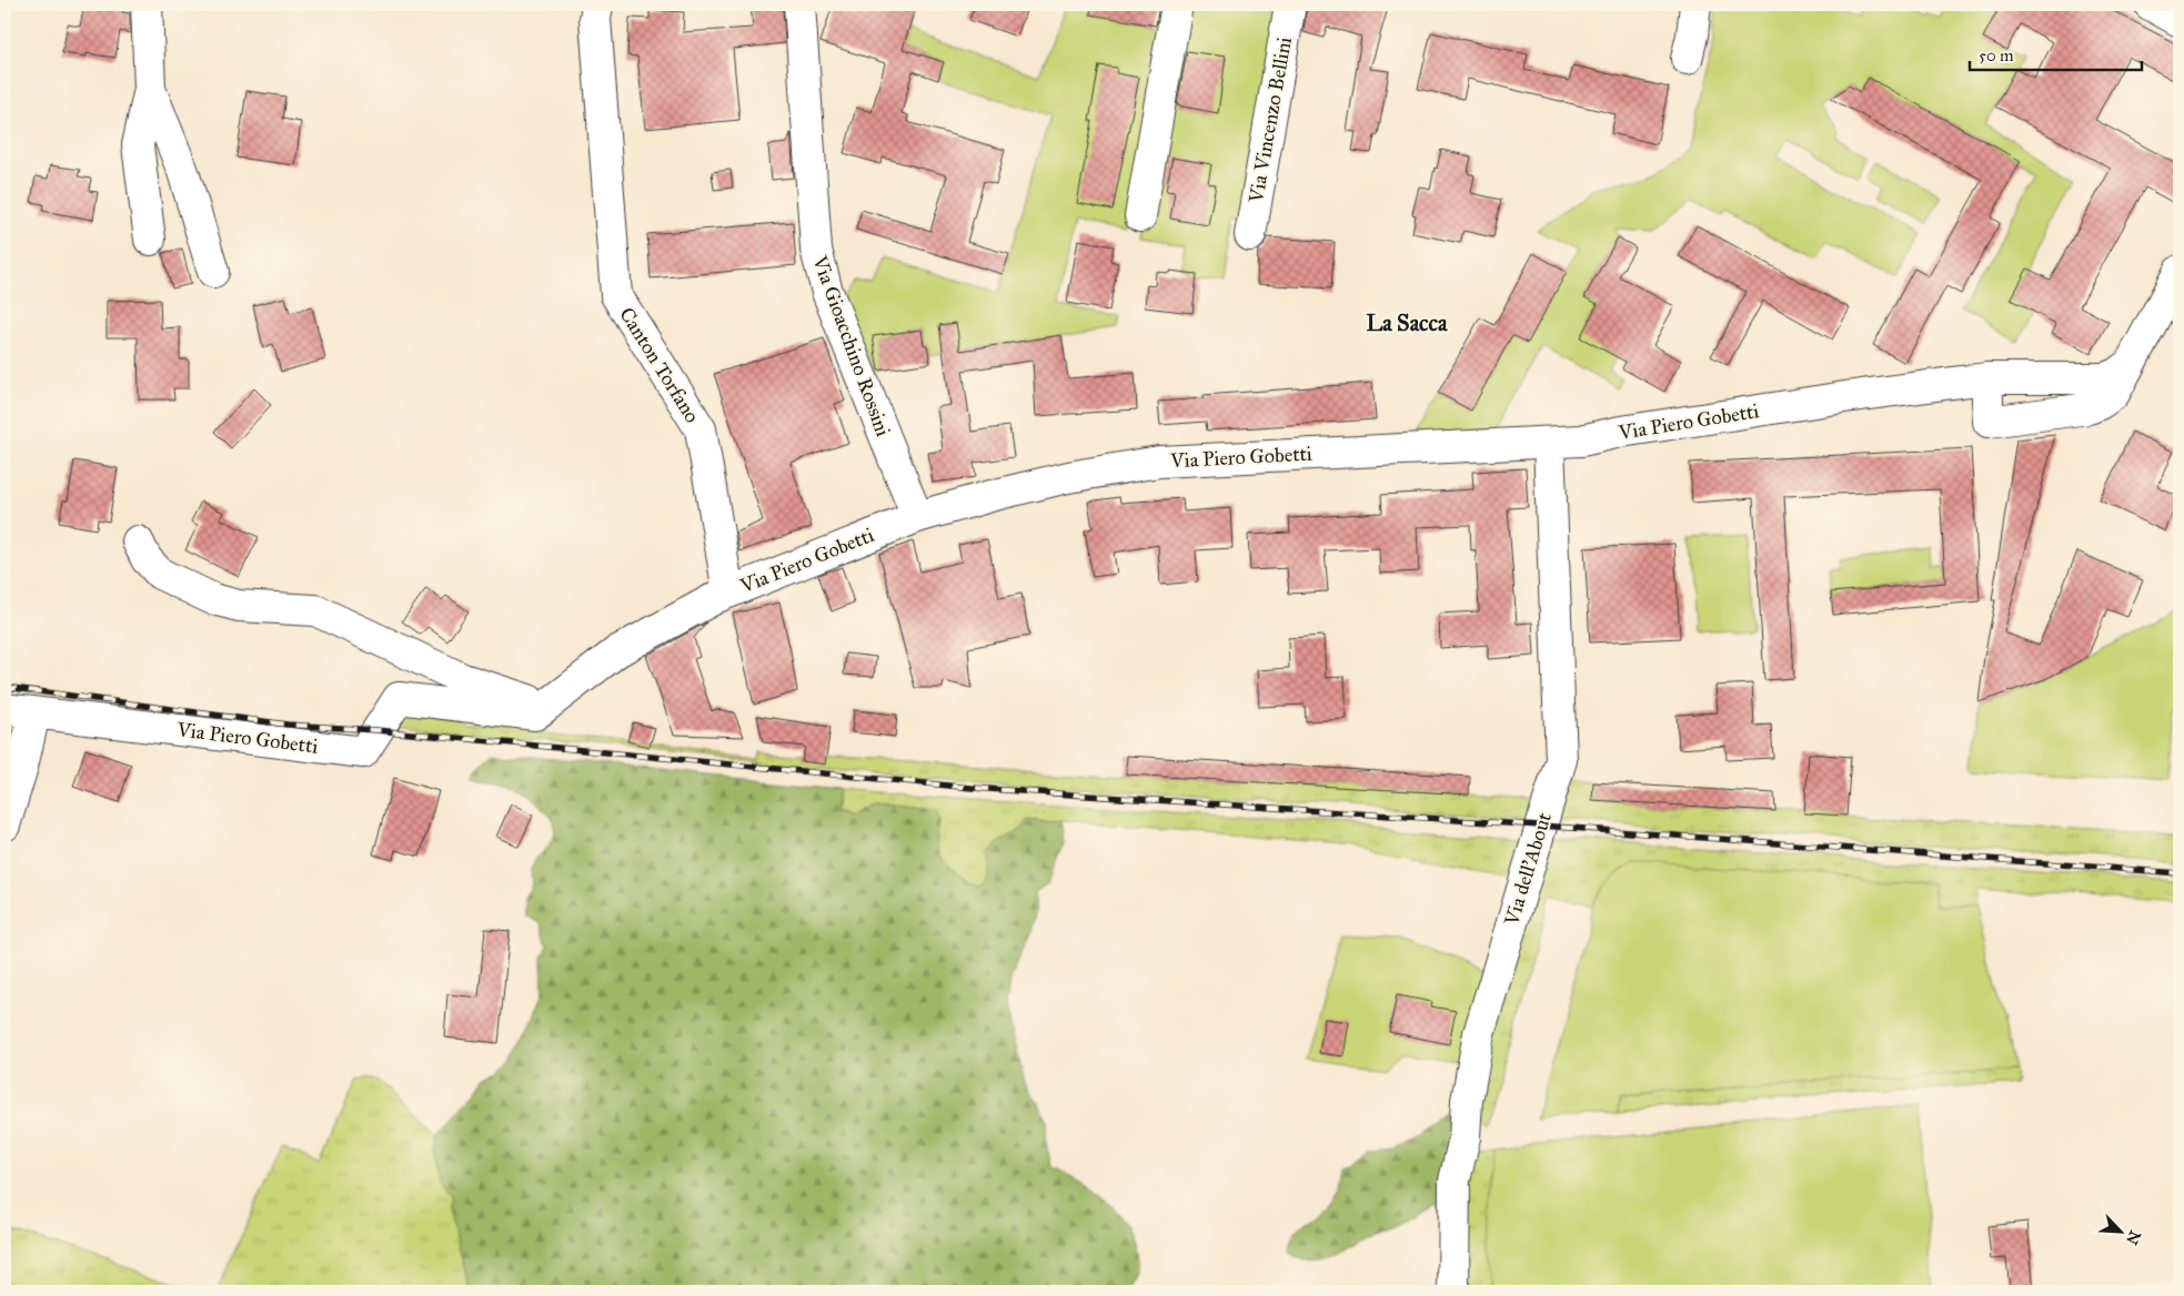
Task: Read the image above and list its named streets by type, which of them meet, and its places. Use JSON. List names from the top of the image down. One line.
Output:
{"streets":{"street":["Via Vincenzo Bellini","Via Gioacchino Rossini","Canton Torfano","Via Piero Gobetti","Via dell'About"]},"crossings":[["Via Gioacchino Rossini","Via Piero Gobetti"],["Canton Torfano","Via Piero Gobetti"],["Via Piero Gobetti","Via dell'About"]],"districts":["La Sacca"],"scale_bar":"50 m","north":"bottom right"}
